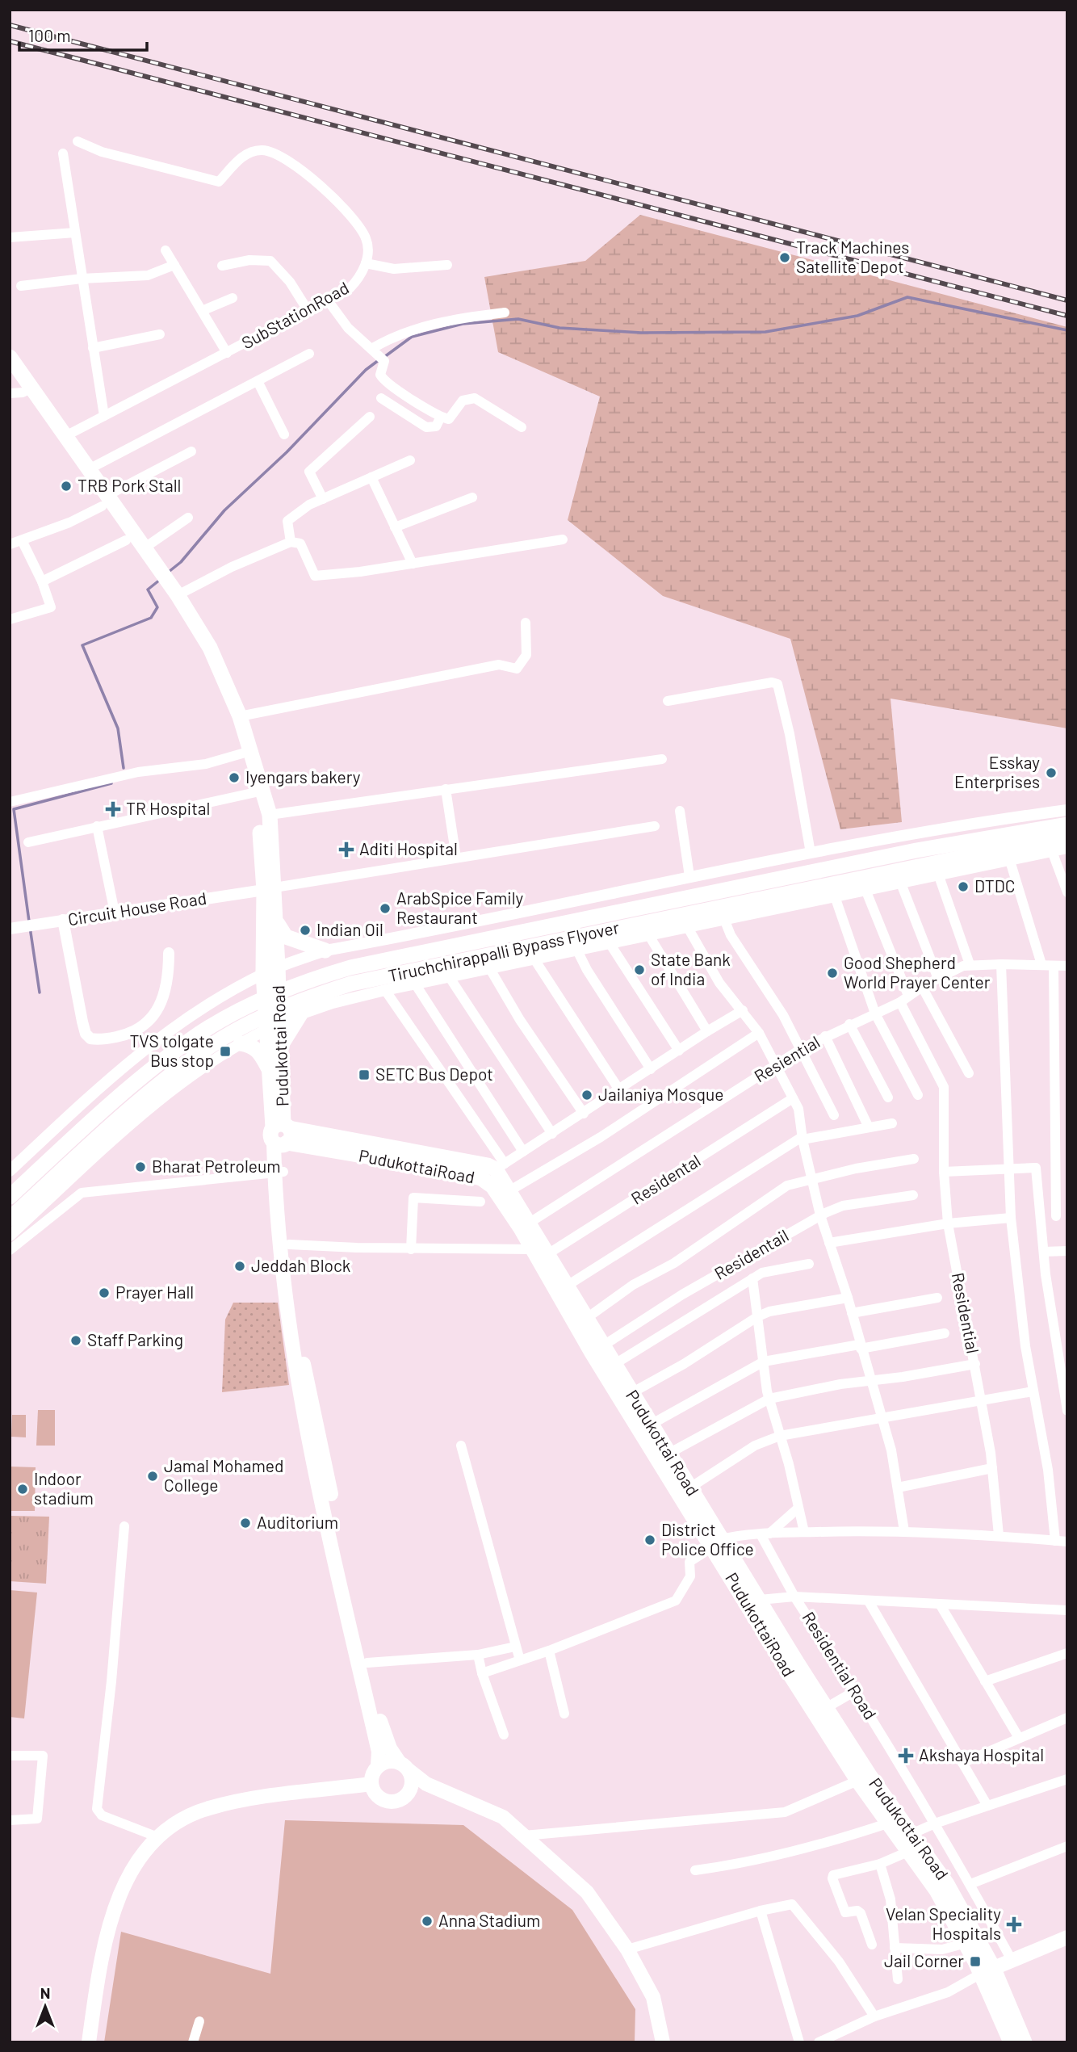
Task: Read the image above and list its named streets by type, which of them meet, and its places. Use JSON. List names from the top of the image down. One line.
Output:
{"streets":{"main road":["Tiruchchirappalli Bypass Flyover","Pudukottai Road","PudukottaiRoad"],"street":["SubStationRoad","Circuit House Road","Resiential","Residental","Residentail","Residential","Residential Road"]},"crossings":[["Pudukottai Road","Resiential"],["Pudukottai Road","PudukottaiRoad"],["Pudukottai Road","Residental"],["Pudukottai Road","Residentail"],["Pudukottai Road","Residential"],["Resiential","Residential"],["PudukottaiRoad","Residental"]],"places":{"other":["Track Machines Satellite Depot","TRB Pork Stall","Esskay Enterprises","Iyengars bakery","DTDC","ArabSpice Family Restaurant","Indian Oil","State Bank of India","Good Shepherd World Prayer Center","Jailaniya Mosque","Bharat Petroleum","Jeddah Block","Prayer Hall","Staff Parking","Jamal Mohamed College","Indoor stadium","Auditorium","District Police Office","Anna Stadium"],"health":["TR Hospital","Aditi Hospital","Akshaya Hospital","Velan Speciality Hospitals"],"transit":["TVS tolgate Bus stop","SETC Bus Depot","Jail Corner"]},"scale_bar":"100 m","north":"top"}
